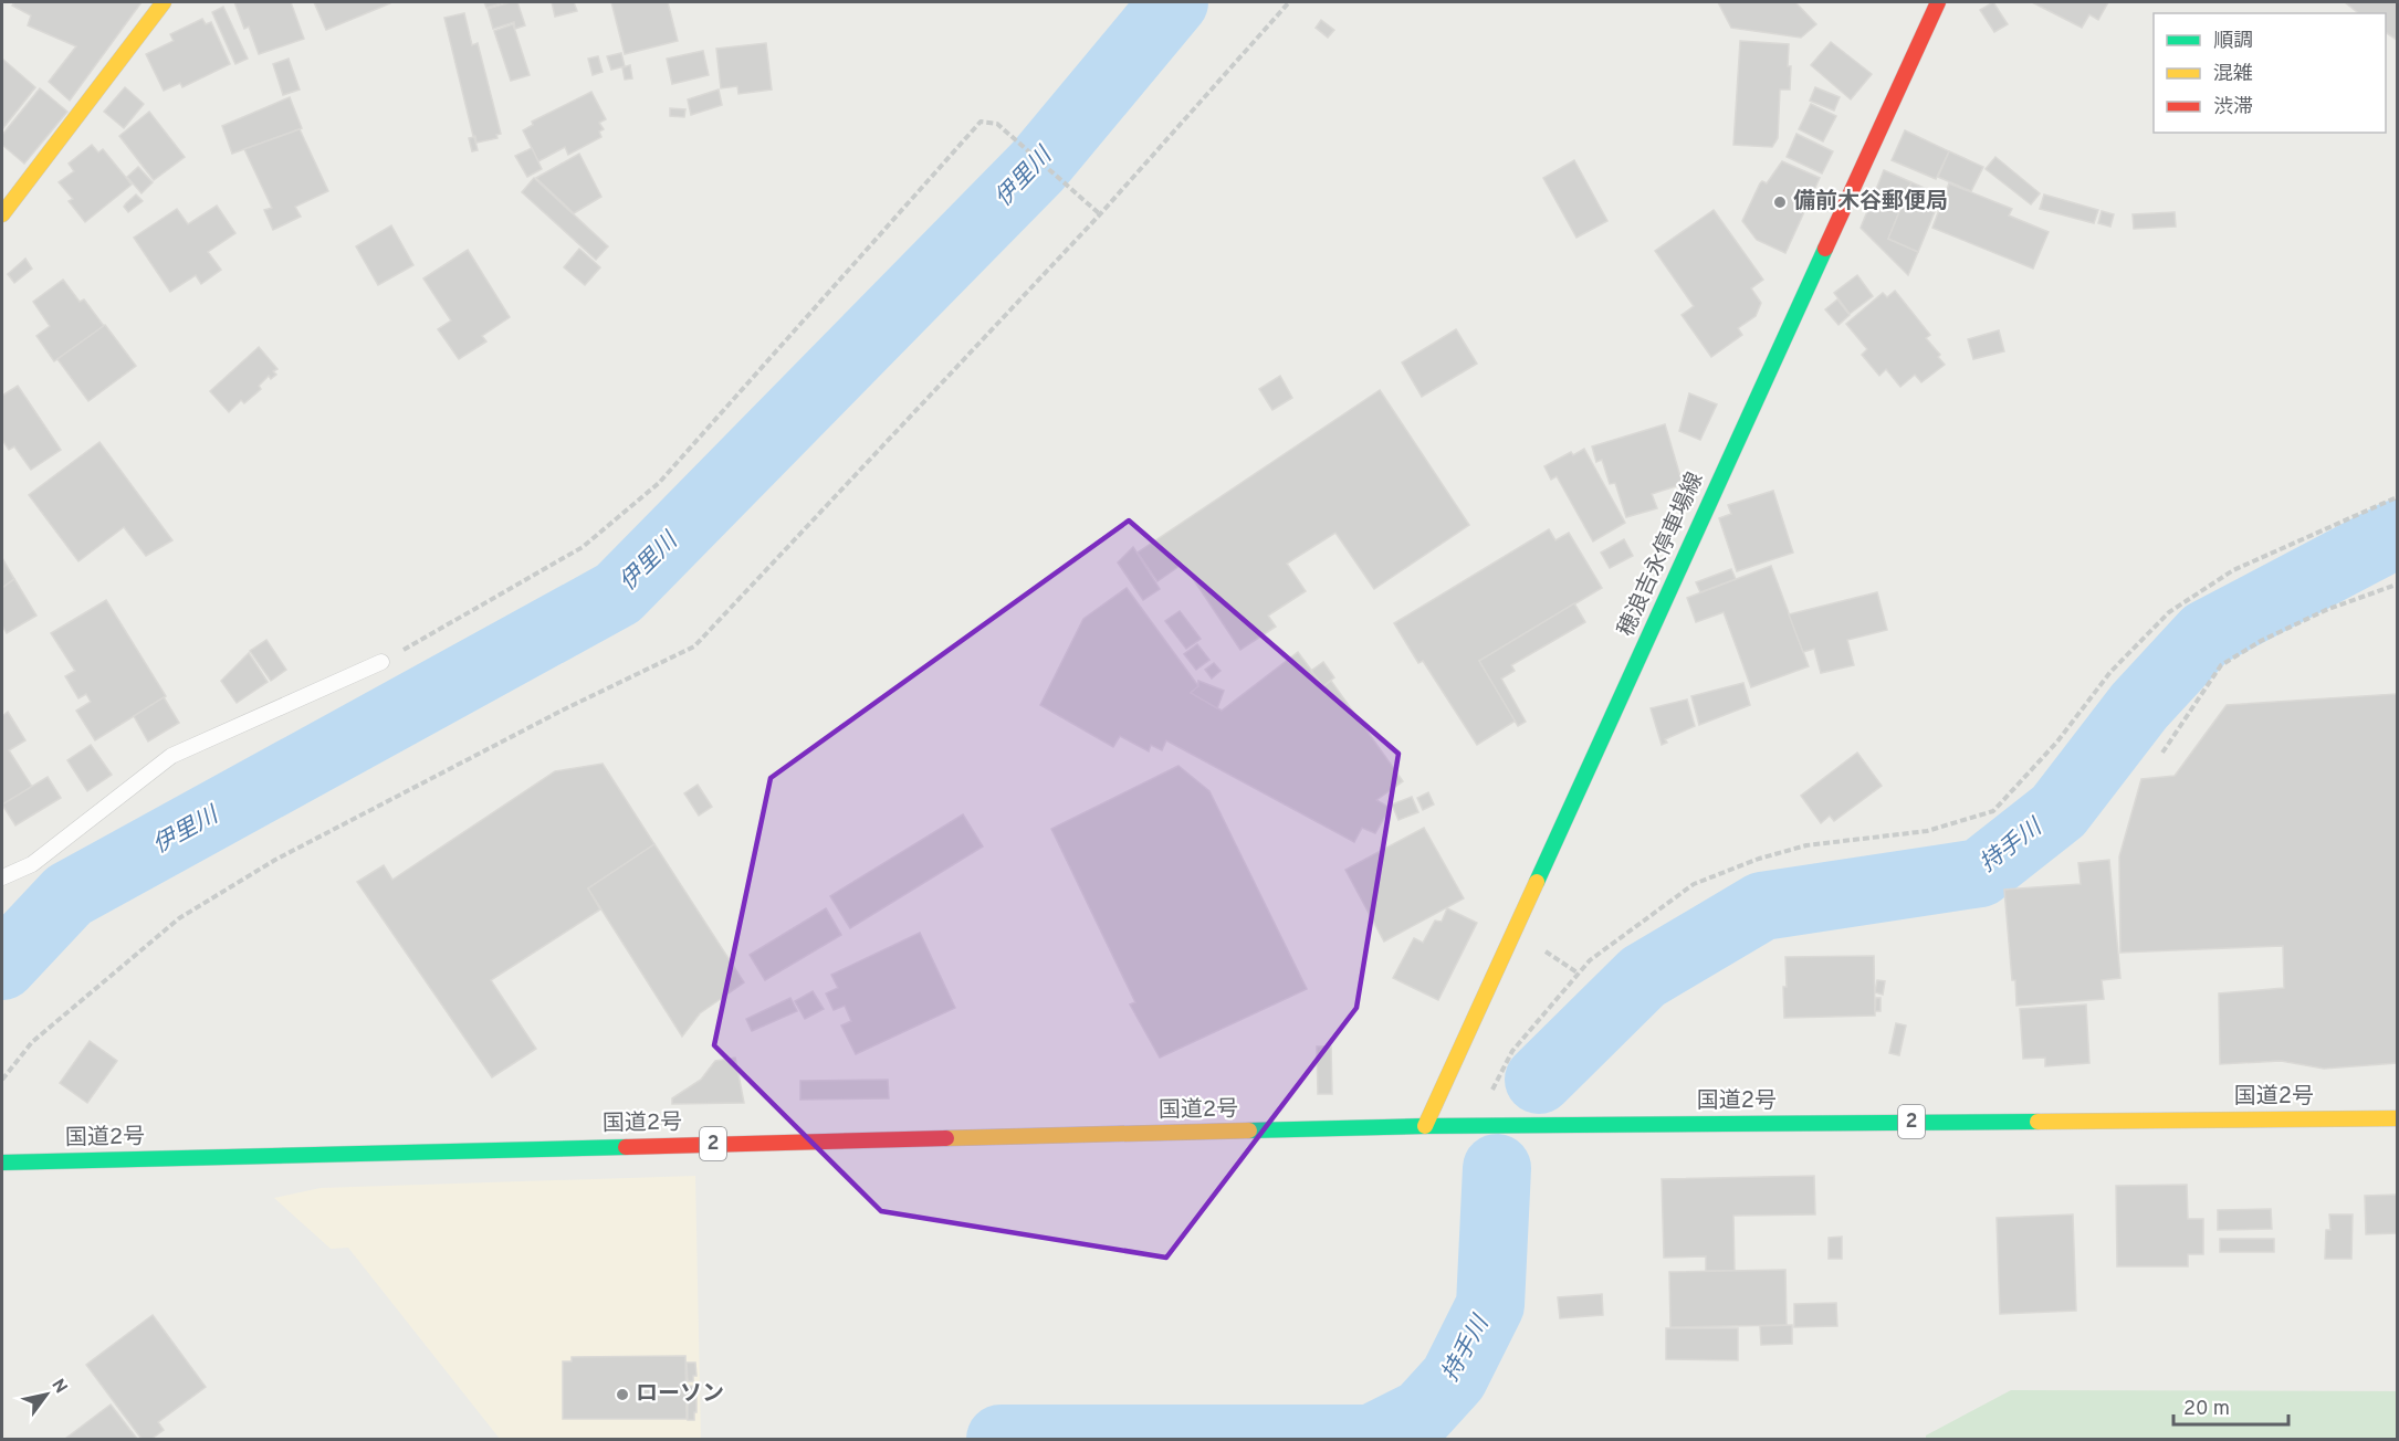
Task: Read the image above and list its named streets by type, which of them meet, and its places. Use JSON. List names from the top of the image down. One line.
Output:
{"streets":{"main road":["穂浪吉永停車場線","国道2号","2"]},"crossings":[["穂浪吉永停車場線","国道2号"]],"water":["伊里川","持手川"],"places":["備前木谷郵便局","ローソン"],"legend":["順調","混雑","渋滞"],"scale_bar":"20 m","north":"top right"}
